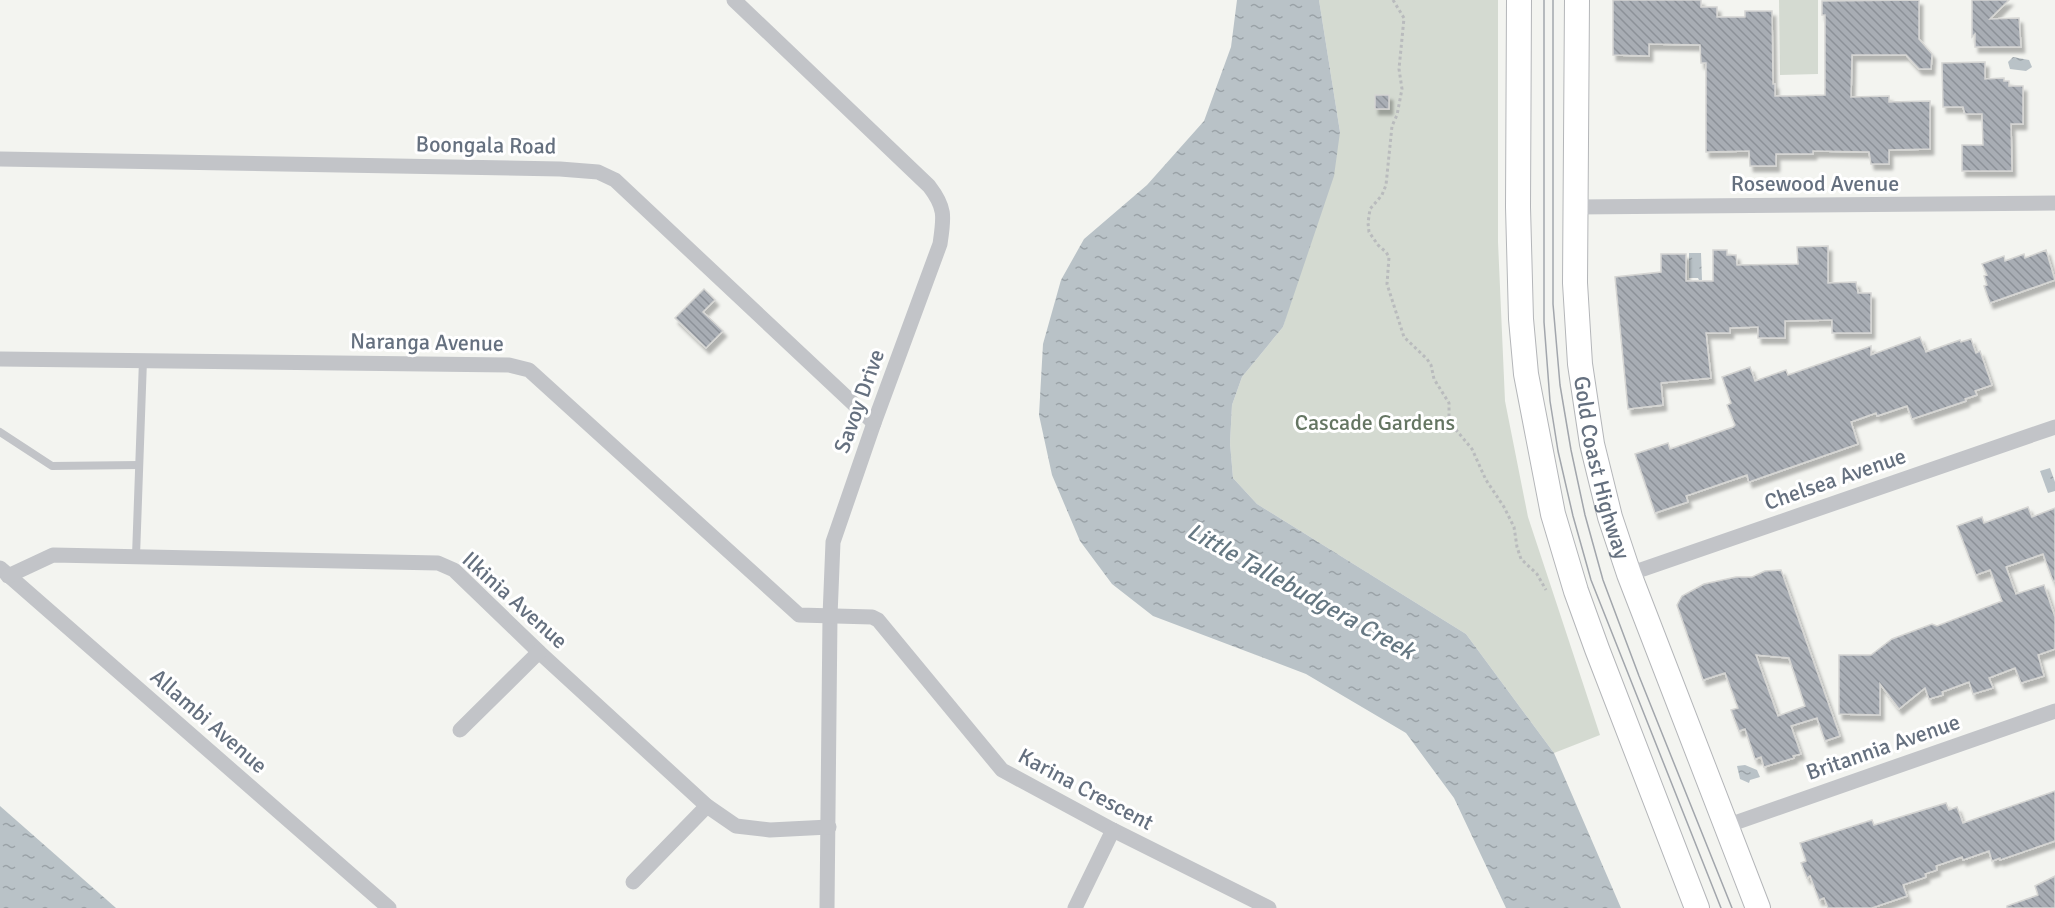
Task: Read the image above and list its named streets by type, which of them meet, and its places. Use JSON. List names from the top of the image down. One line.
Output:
{"streets":{"highway":["Gold Coast Highway"],"street":["Boongala Road","Rosewood Avenue","Naranga Avenue","Savoy Drive","Chelsea Avenue","Ilkinia Avenue","Allambi Avenue","Britannia Avenue","Karina Crescent"]},"crossings":[["Boongala Road","Savoy Drive"],["Rosewood Avenue","Gold Coast Highway"],["Naranga Avenue","Savoy Drive"],["Naranga Avenue","Karina Crescent"],["Savoy Drive","Ilkinia Avenue"],["Savoy Drive","Karina Crescent"],["Gold Coast Highway","Chelsea Avenue"],["Gold Coast Highway","Britannia Avenue"],["Ilkinia Avenue","Allambi Avenue"]],"water":["Little Tallebudgera Creek"],"parks":["Cascade Gardens"]}
